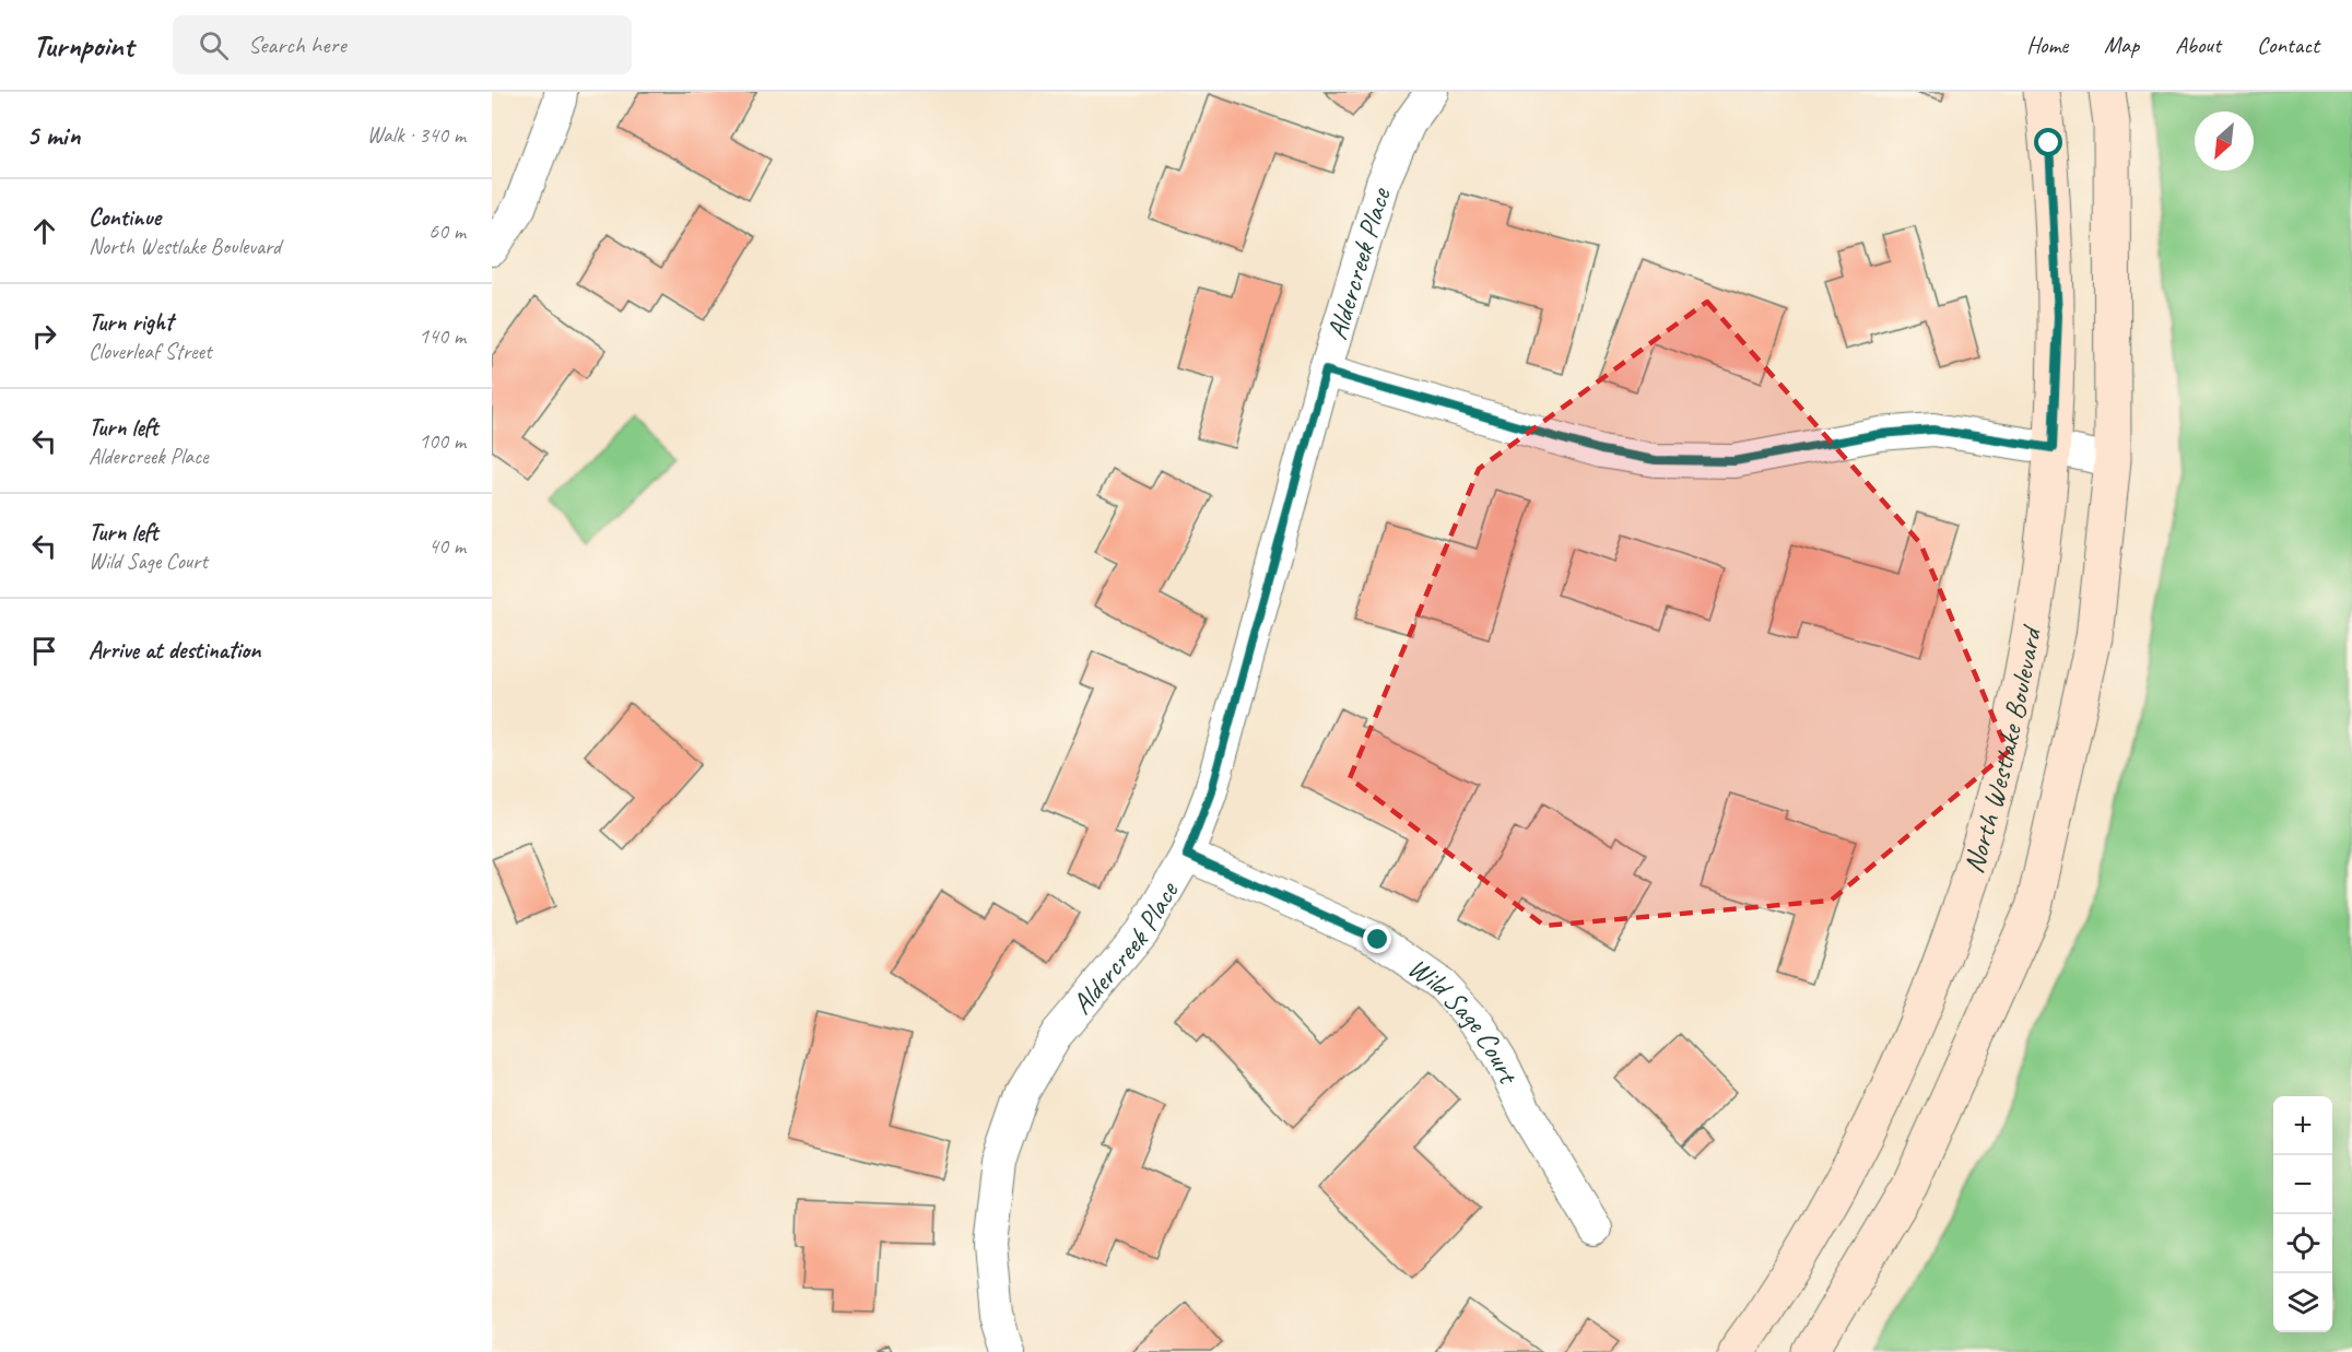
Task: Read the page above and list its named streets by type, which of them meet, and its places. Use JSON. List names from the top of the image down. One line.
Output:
{"streets":{"main road":["North Westlake Boulevard"],"street":["Aldercreek Place","Wild Sage Court"]},"crossings":[["Aldercreek Place","Wild Sage Court"]],"north":"bottom left","page":{"header":"Turnpoint","search":"Search here","nav":["Home","Map","About","Contact"],"heading":["5 min","Walk · 340 m"],"list":[["Continue","North Westlake Boulevard","60 m"],["Turn right","Cloverleaf Street","140 m"],["Turn left","Aldercreek Place","100 m"],["Turn left","Wild Sage Court","40 m"],"Arrive at destination"],"map_buttons":["+","−"]}}
